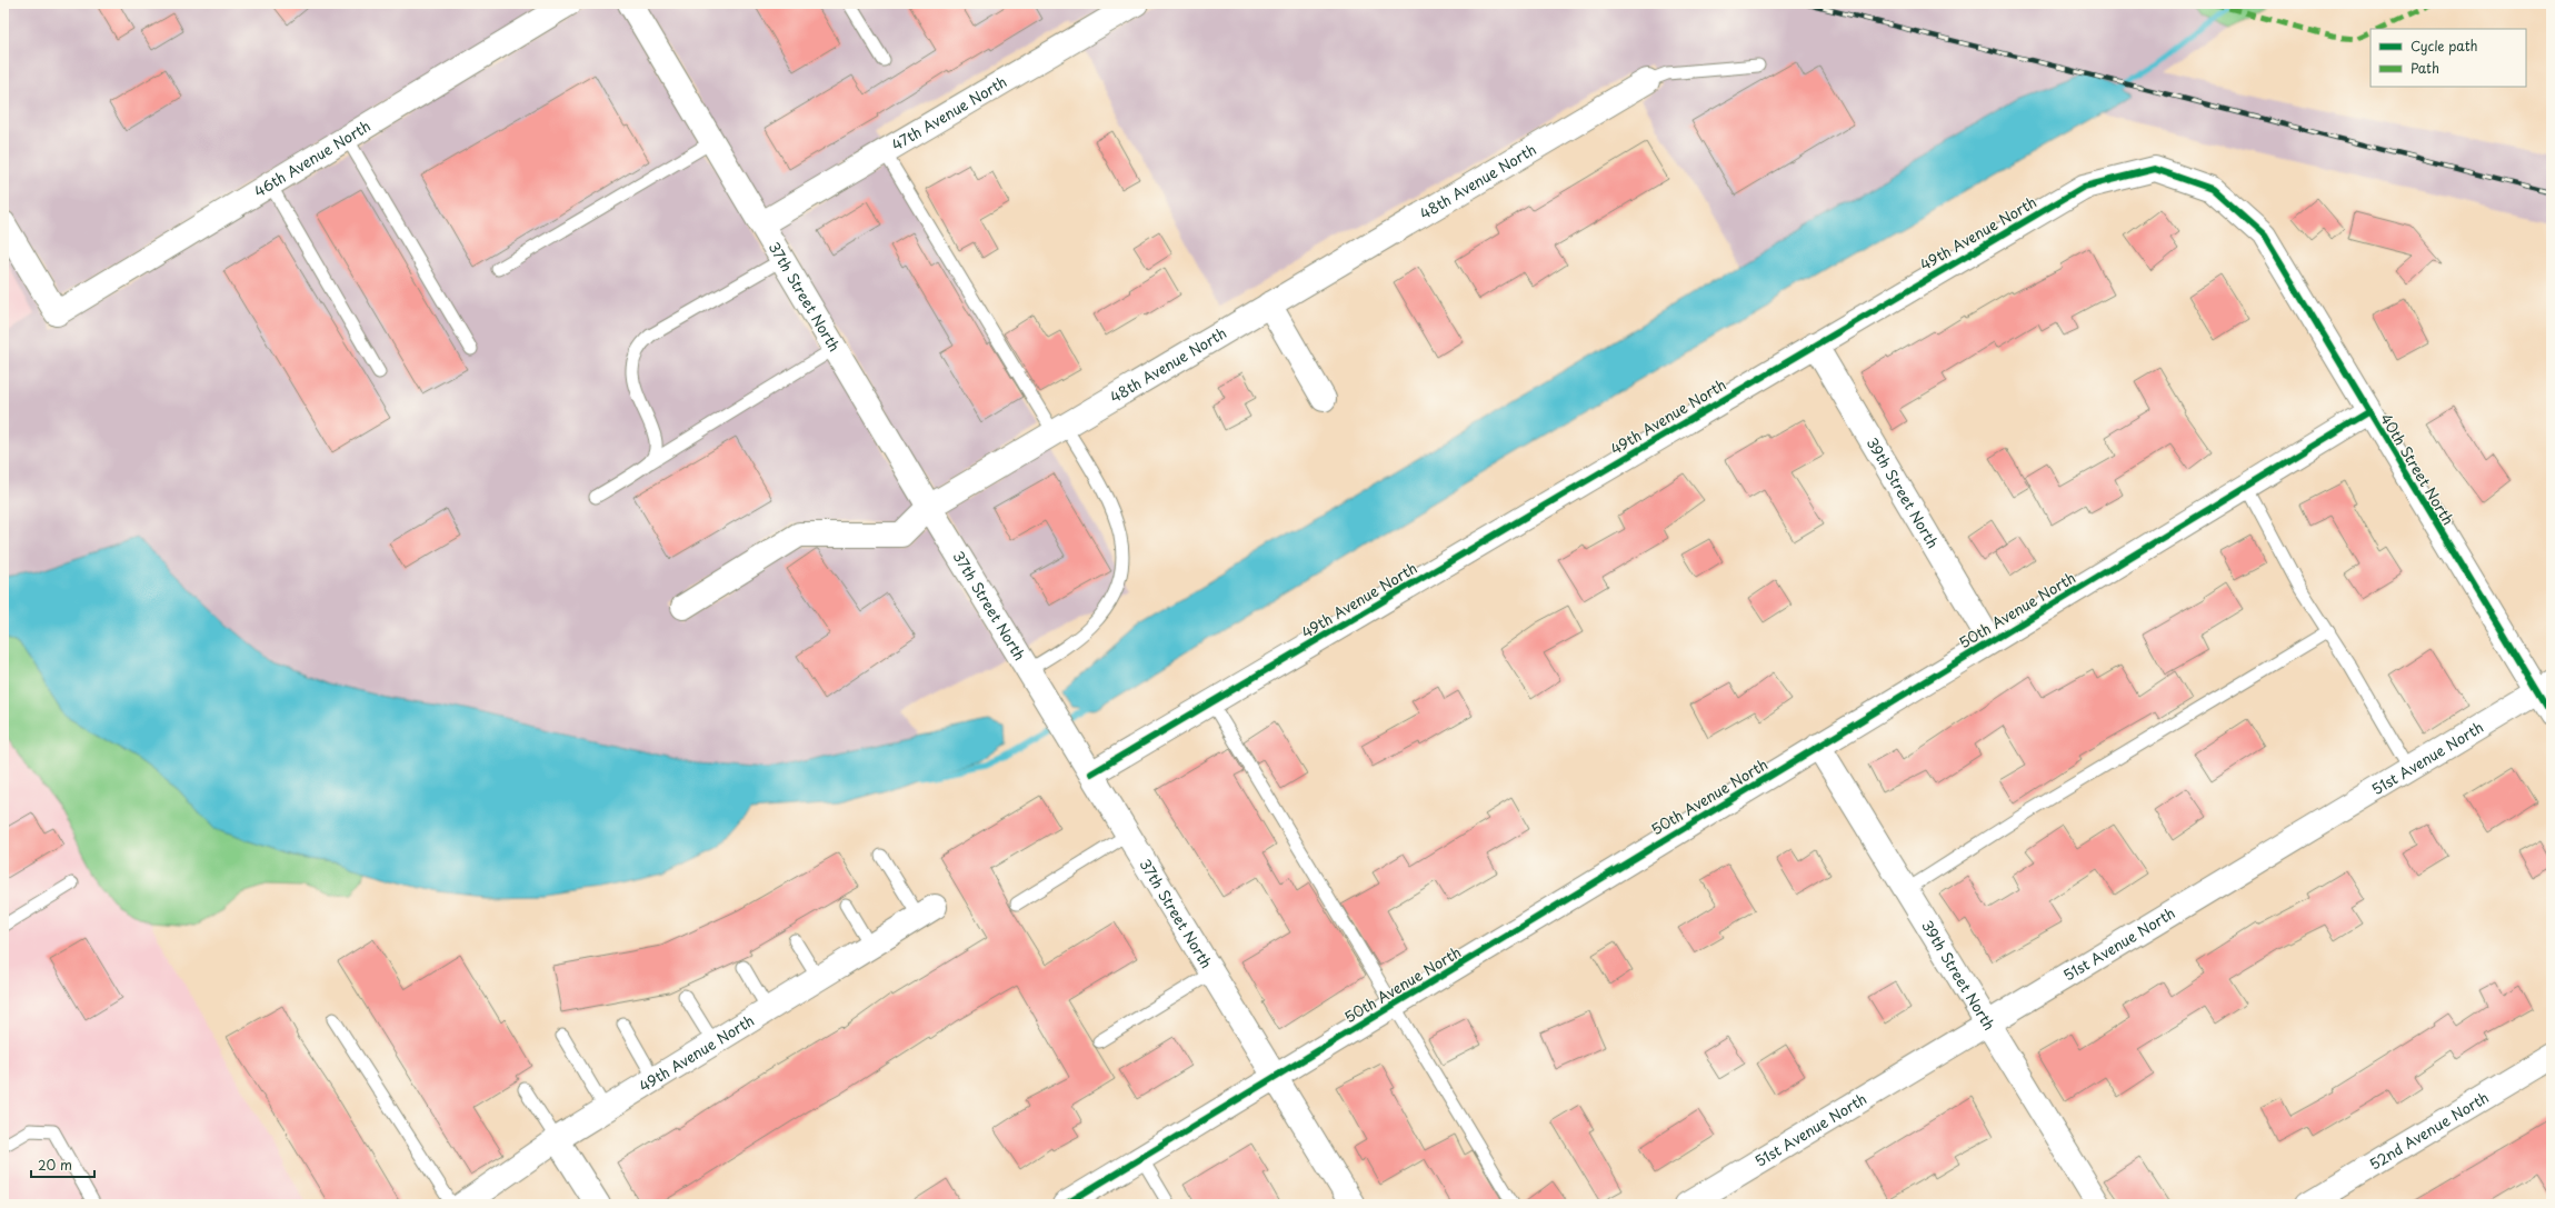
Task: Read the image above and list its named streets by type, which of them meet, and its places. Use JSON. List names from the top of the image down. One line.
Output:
{"streets":{"street":["47th Avenue North","46th Avenue North","48th Avenue North","49th Avenue North","37th Street North","40th Street North","39th Street North","50th Avenue North","51st Avenue North","52nd Avenue North"]},"crossings":[["47th Avenue North","37th Street North"],["48th Avenue North","37th Street North"],["49th Avenue North","37th Street North"],["49th Avenue North","40th Street North"],["49th Avenue North","39th Street North"],["37th Street North","50th Avenue North"],["40th Street North","50th Avenue North"],["40th Street North","51st Avenue North"],["39th Street North","50th Avenue North"],["39th Street North","51st Avenue North"]],"legend":["Cycle path","Path"],"scale_bar":"20 m"}
